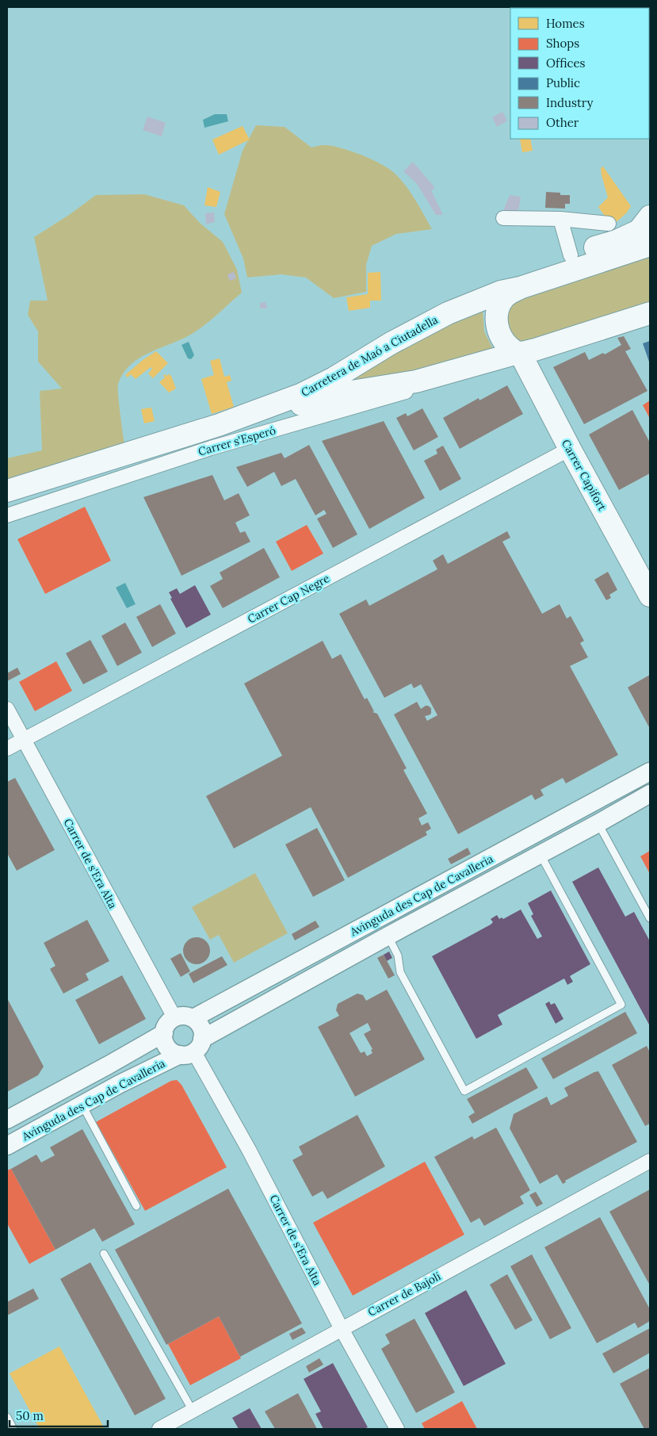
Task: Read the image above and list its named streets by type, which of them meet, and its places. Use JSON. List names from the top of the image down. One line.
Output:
{"streets":{"main road":["Carretera de Maó a Ciutadella","Carrer Capifort"],"street":["Carrer s'Esperó","Carrer Cap Negre","Carrer de s'Era Alta","Avinguda des Cap de Cavalleria","Carrer de Bajolí"]},"crossings":[["Carretera de Maó a Ciutadella","Carrer s'Esperó"],["Carretera de Maó a Ciutadella","Carrer Capifort"],["Carrer Capifort","Carrer Cap Negre"],["Carrer Cap Negre","Carrer de s'Era Alta"],["Carrer de s'Era Alta","Avinguda des Cap de Cavalleria"],["Carrer de s'Era Alta","Carrer de Bajolí"]],"legend":["Homes","Shops","Offices","Public","Industry","Other"],"scale_bar":"50 m"}
